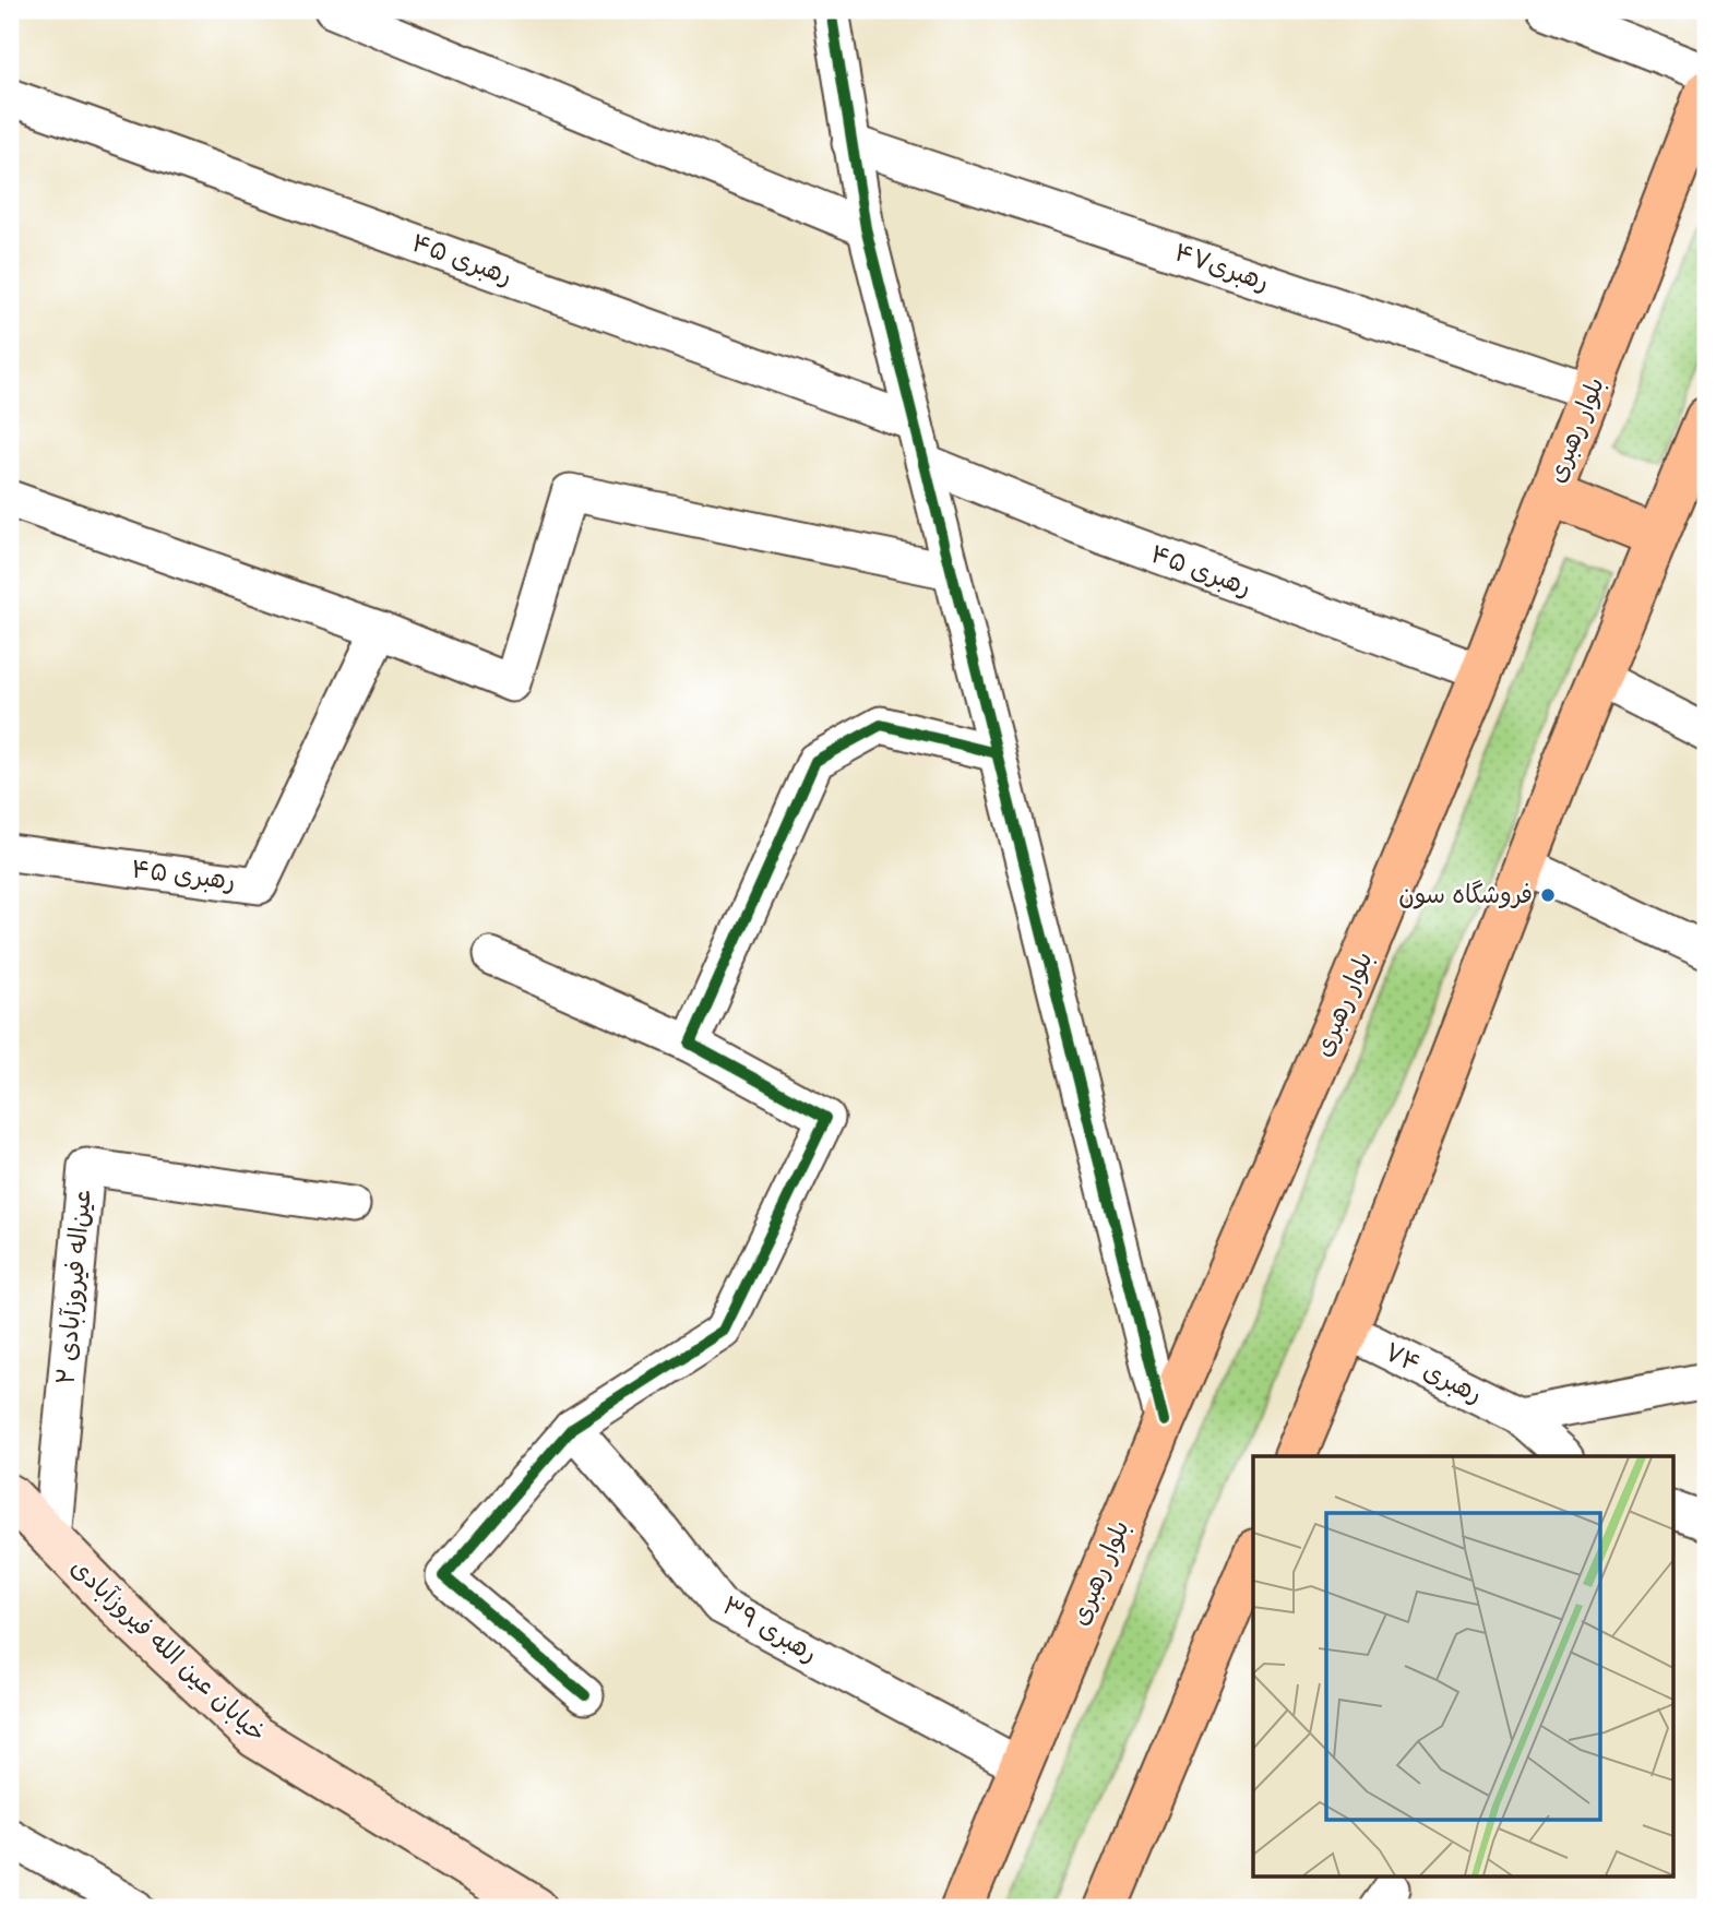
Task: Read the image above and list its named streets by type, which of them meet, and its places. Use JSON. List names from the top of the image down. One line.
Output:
{"streets":{"main road":["بلوار رهبری","خیابان عین الله فیروزآبادی"],"street":["رهبری ۴۵","۴۷رهبری","عین‌اله فیروزآبادی ۲","رهبری ۷۴","رهبری ۳۹"]},"crossings":[["رهبری ۴۵","بلوار رهبری"],["۴۷رهبری","بلوار رهبری"],["بلوار رهبری","رهبری ۳۹"],["عین‌اله فیروزآبادی ۲","خیابان عین الله فیروزآبادی"]],"places":["فروشگاه سون"]}
